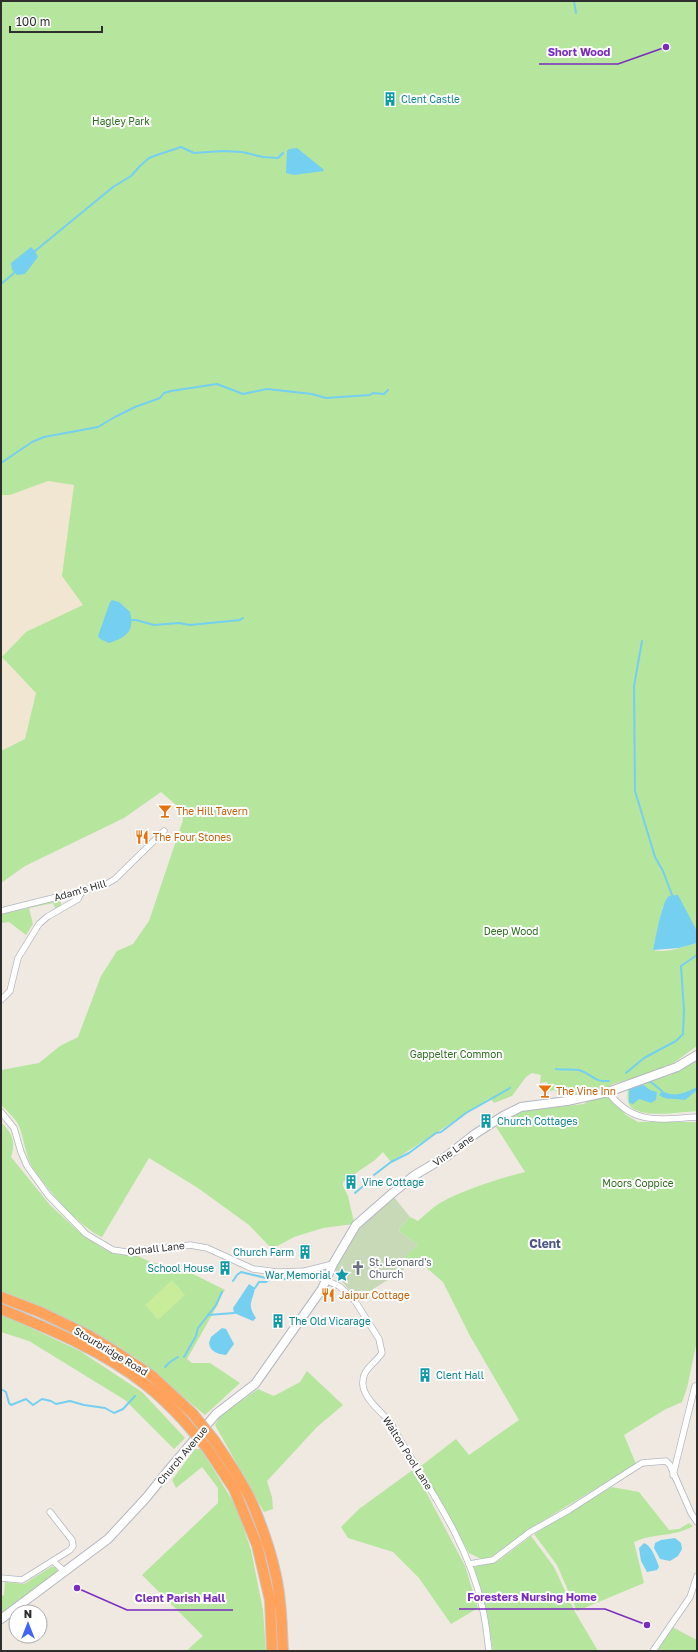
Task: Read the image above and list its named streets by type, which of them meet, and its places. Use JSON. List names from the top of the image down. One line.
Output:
{"streets":{"highway":["Stourbridge Road"],"street":["Adam's Hill","Vine Lane","Odnall Lane","Walton Pool Lane","Church Avenue"]},"crossings":[["Vine Lane","Odnall Lane"],["Vine Lane","Church Avenue"],["Odnall Lane","Walton Pool Lane"],["Odnall Lane","Church Avenue"],["Walton Pool Lane","Church Avenue"]],"districts":["Clent"],"parks":["Hagley Park","Deep Wood","Gappelter Common","Moors Coppice"],"places":{"other":["Short Wood","Clent Parish Hall","Foresters Nursing Home"],"building":["Clent Castle","Church Cottages","Vine Cottage","Church Farm","School House","The Old Vicarage","Clent Hall"],"bar":["The Hill Tavern","The Vine Inn"],"restaurant":["The Four Stones","Jaipur Cottage"],"church":["St. Leonard's Church"],"place":["War Memorial"]},"scale_bar":"100 m","north":"top"}
